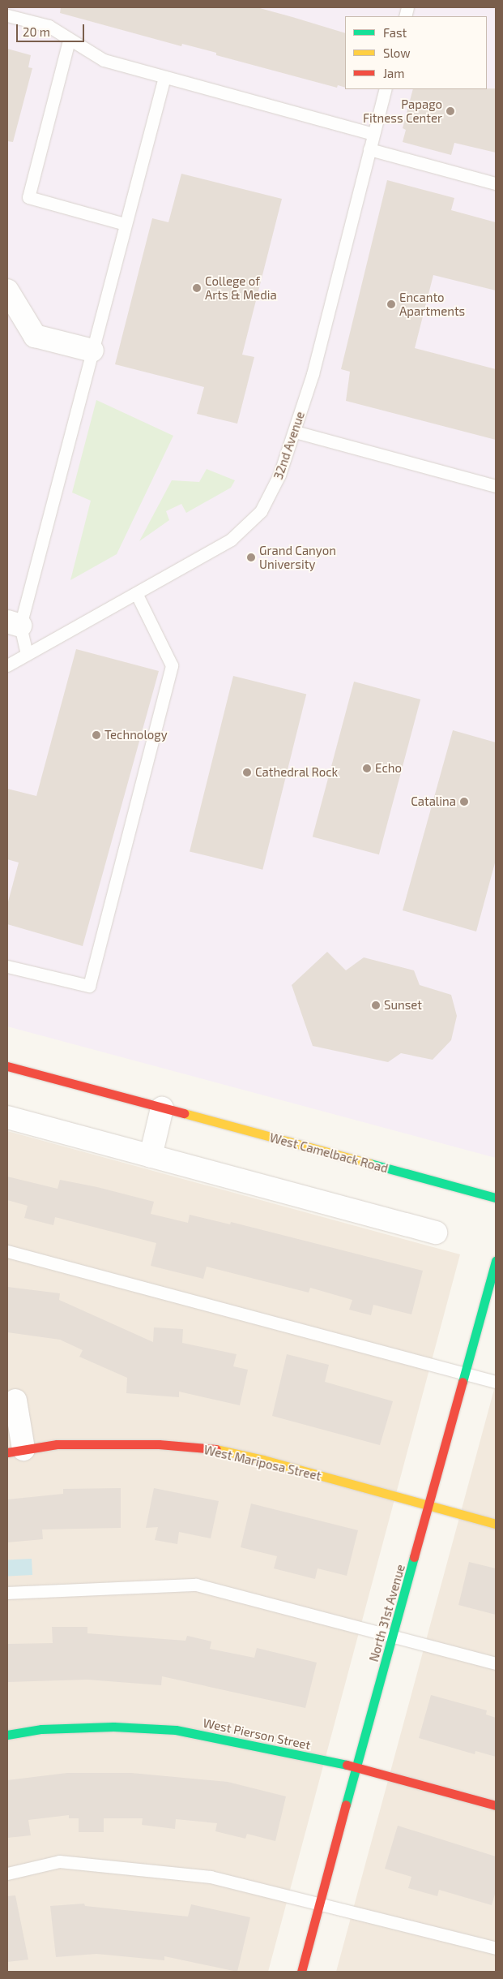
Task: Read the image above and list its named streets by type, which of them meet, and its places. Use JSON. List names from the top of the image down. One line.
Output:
{"streets":{"street":["West Camelback Road","West Mariposa Street","North 31st Avenue","West Pierson Street"],"lane":["32nd Avenue"]},"crossings":[["West Mariposa Street","North 31st Avenue"],["North 31st Avenue","West Pierson Street"]],"places":["Papago Fitness Center","College of Arts & Media","Encanto Apartments","Grand Canyon University","Technology","Echo","Cathedral Rock","Catalina","Sunset"],"legend":["Fast","Slow","Jam"],"scale_bar":"20 m"}
